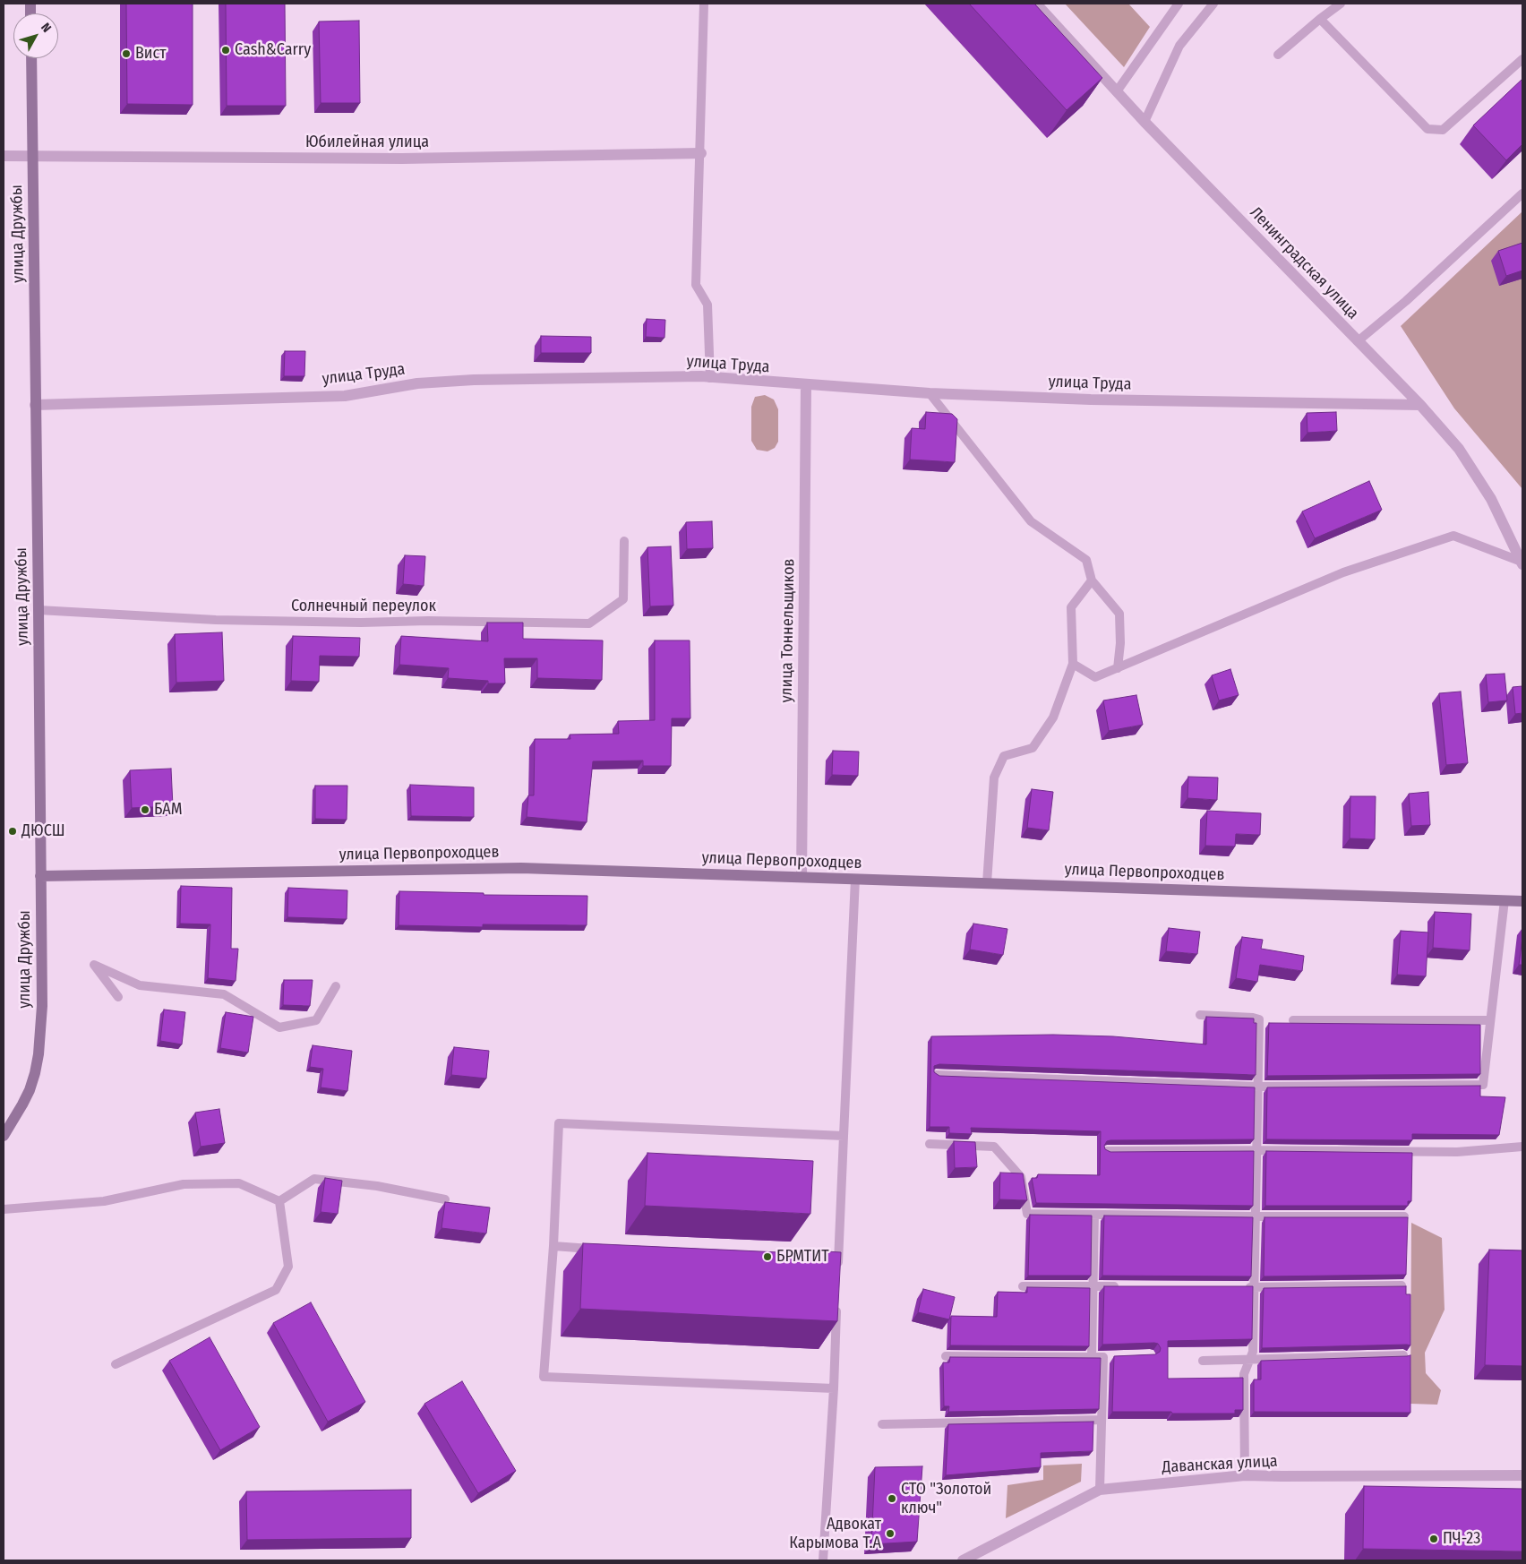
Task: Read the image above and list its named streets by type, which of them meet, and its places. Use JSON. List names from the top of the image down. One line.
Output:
{"streets":{"street":["Юбилейная улица","улица Дружбы","Ленинградская улица","улица Труда","улица Тоннельщиков","улица Первопроходцев","Даванская улица"],"lane":["Солнечный переулок"]},"crossings":[["Юбилейная улица","улица Дружбы"],["улица Дружбы","улица Труда"],["улица Дружбы","Солнечный переулок"],["улица Дружбы","улица Первопроходцев"],["Ленинградская улица","улица Труда"],["улица Труда","улица Тоннельщиков"],["улица Тоннельщиков","улица Первопроходцев"]],"places":["Cash&Carry","Вист","БАМ","ДЮСШ","БРМТИТ","СТО \"Золотой ключ\"","Адвокат Карымова Т.А","ПЧ-23"],"north":"top right"}
